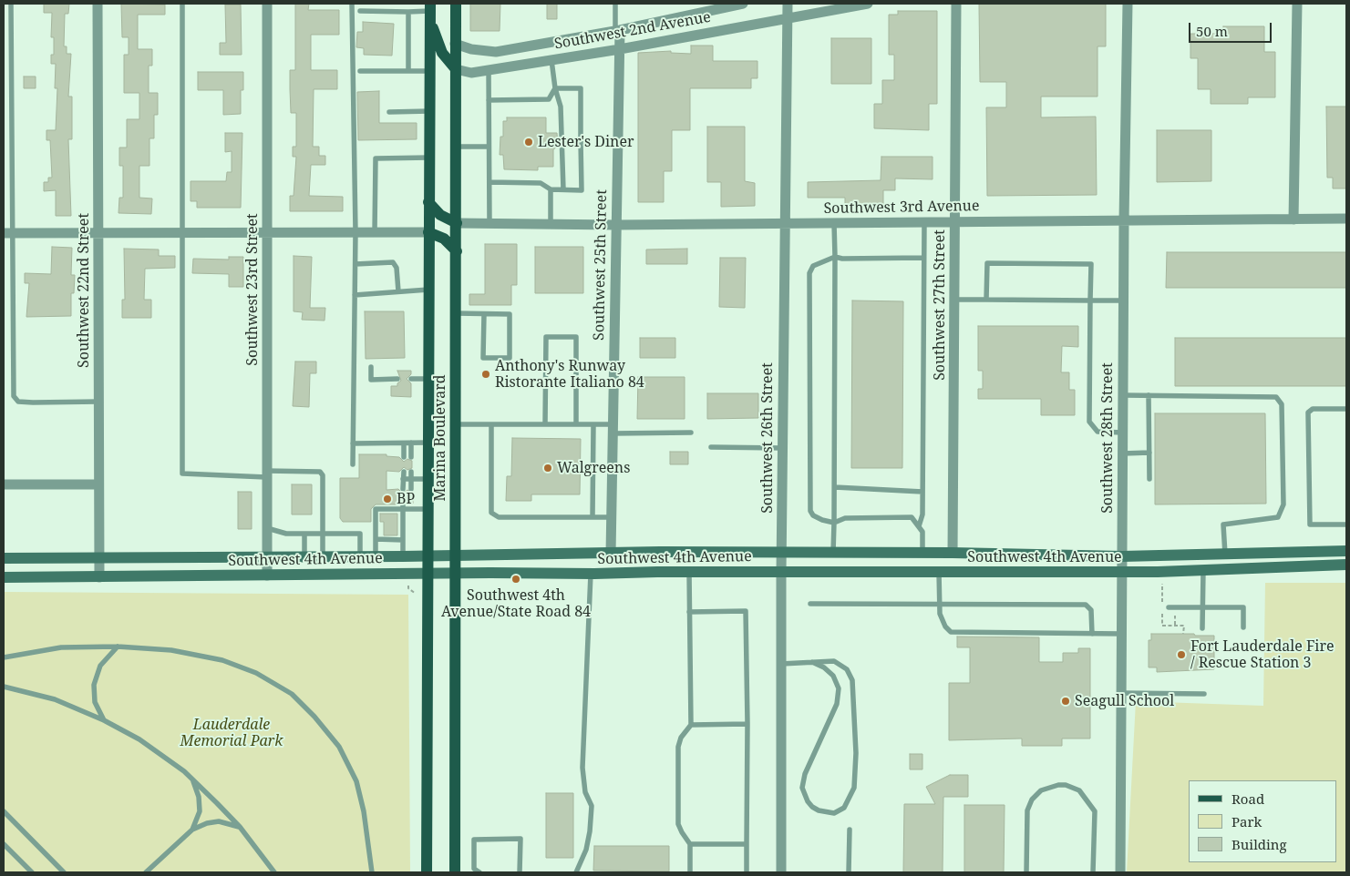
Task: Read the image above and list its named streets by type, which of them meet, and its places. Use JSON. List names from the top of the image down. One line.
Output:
{"streets":{"main road":["Marina Boulevard"],"street":["Southwest 2nd Avenue","Southwest 3rd Avenue","Southwest 25th Street","Southwest 23rd Street","Southwest 22nd Street","Southwest 27th Street","Southwest 26th Street","Southwest 28th Street","Southwest 4th Avenue"]},"crossings":[["Southwest 2nd Avenue","Southwest 25th Street"],["Southwest 2nd Avenue","Marina Boulevard"],["Southwest 2nd Avenue","Southwest 26th Street"],["Southwest 3rd Avenue","Southwest 25th Street"],["Southwest 3rd Avenue","Southwest 27th Street"],["Southwest 3rd Avenue","Marina Boulevard"],["Southwest 3rd Avenue","Southwest 26th Street"],["Southwest 3rd Avenue","Southwest 28th Street"],["Southwest 25th Street","Southwest 4th Avenue"],["Southwest 23rd Street","Southwest 4th Avenue"],["Southwest 22nd Street","Southwest 4th Avenue"],["Southwest 27th Street","Southwest 4th Avenue"],["Marina Boulevard","Southwest 4th Avenue"],["Southwest 26th Street","Southwest 4th Avenue"],["Southwest 28th Street","Southwest 4th Avenue"]],"parks":["Lauderdale Memorial Park"],"places":["Lester's Diner","Anthony's Runway Ristorante Italiano 84","Walgreens","BP","Southwest 4th Avenue/State Road 84","Fort Lauderdale Fire / Rescue Station 3","Seagull School"],"legend":["Road","Park","Building"],"scale_bar":"50 m"}
